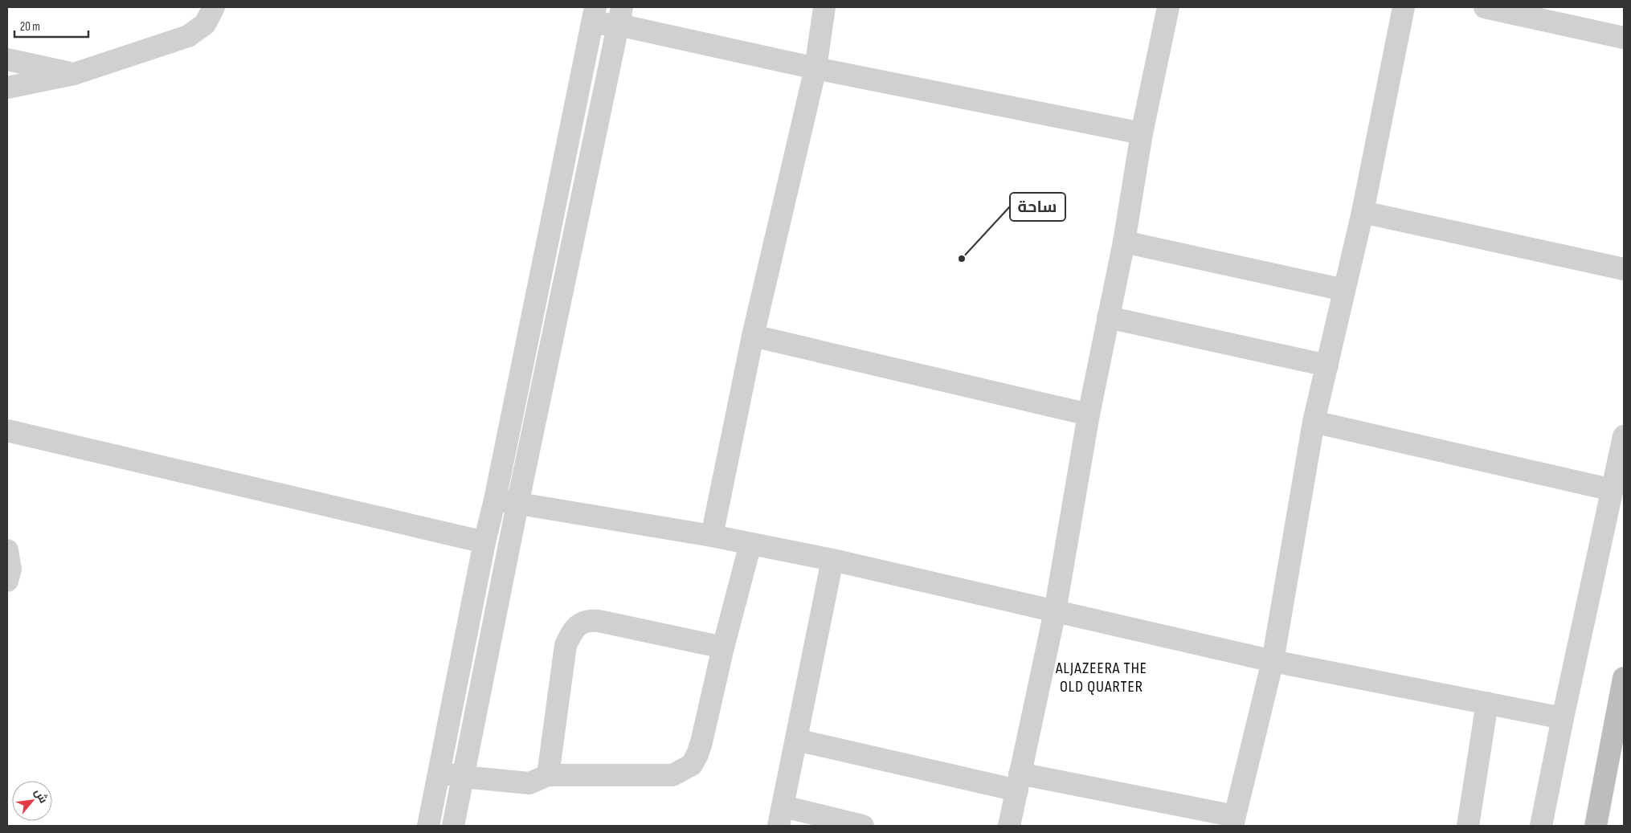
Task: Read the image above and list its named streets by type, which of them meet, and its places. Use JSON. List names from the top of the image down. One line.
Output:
{"districts":["ALJAZEERA THE OLD QUARTER"],"places":["ساحة"],"scale_bar":"20 m","north":"top right"}
